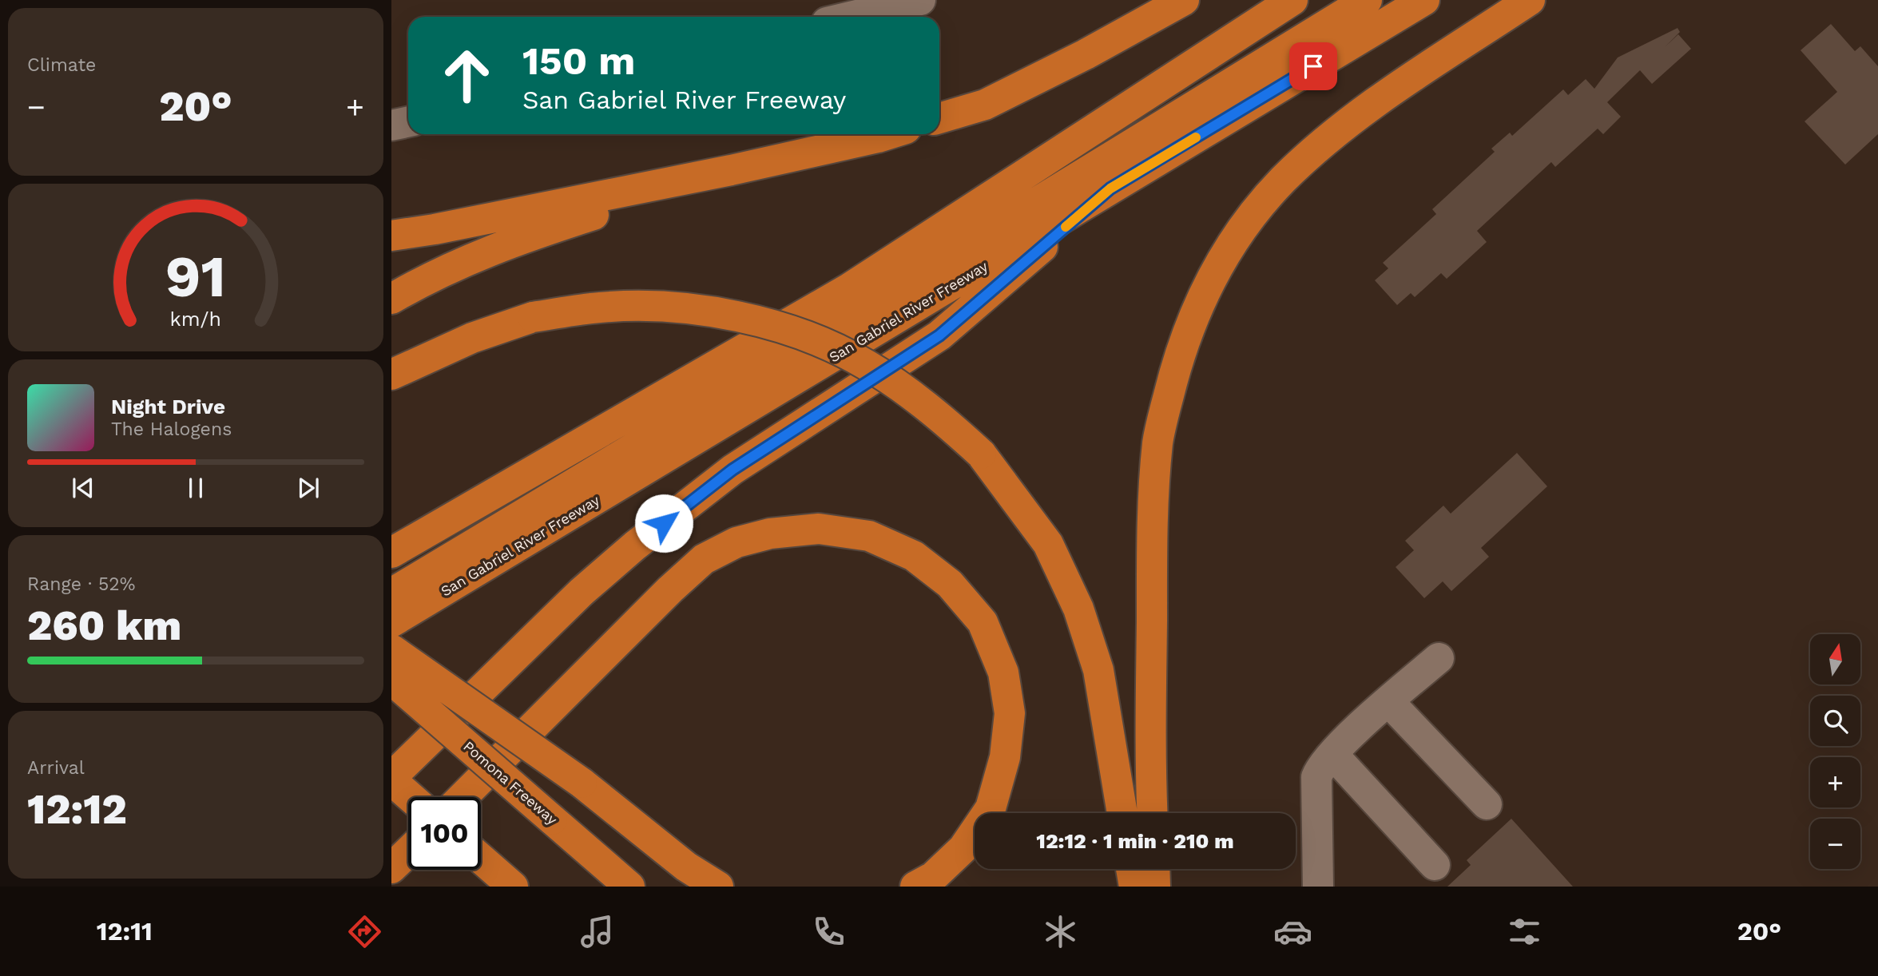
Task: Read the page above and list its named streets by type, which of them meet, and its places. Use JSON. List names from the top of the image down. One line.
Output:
{"streets":{"highway":["San Gabriel River Freeway","Pomona Freeway"]},"north":"top","page":{"tile":["Climate",["Range · 52%","260 km"],["Arrival","12:12"]],"turn":["150 m","San Gabriel River Freeway"],"heat":["−","20°","+"],"song":["Night Drive","The Halogens"],"map_buttons":["+","−"],"limit":"100","trip":"12:12 · 1 min · 210 m","tabs":["12:11","20°"],"gauge":["91","km/h"]}}
